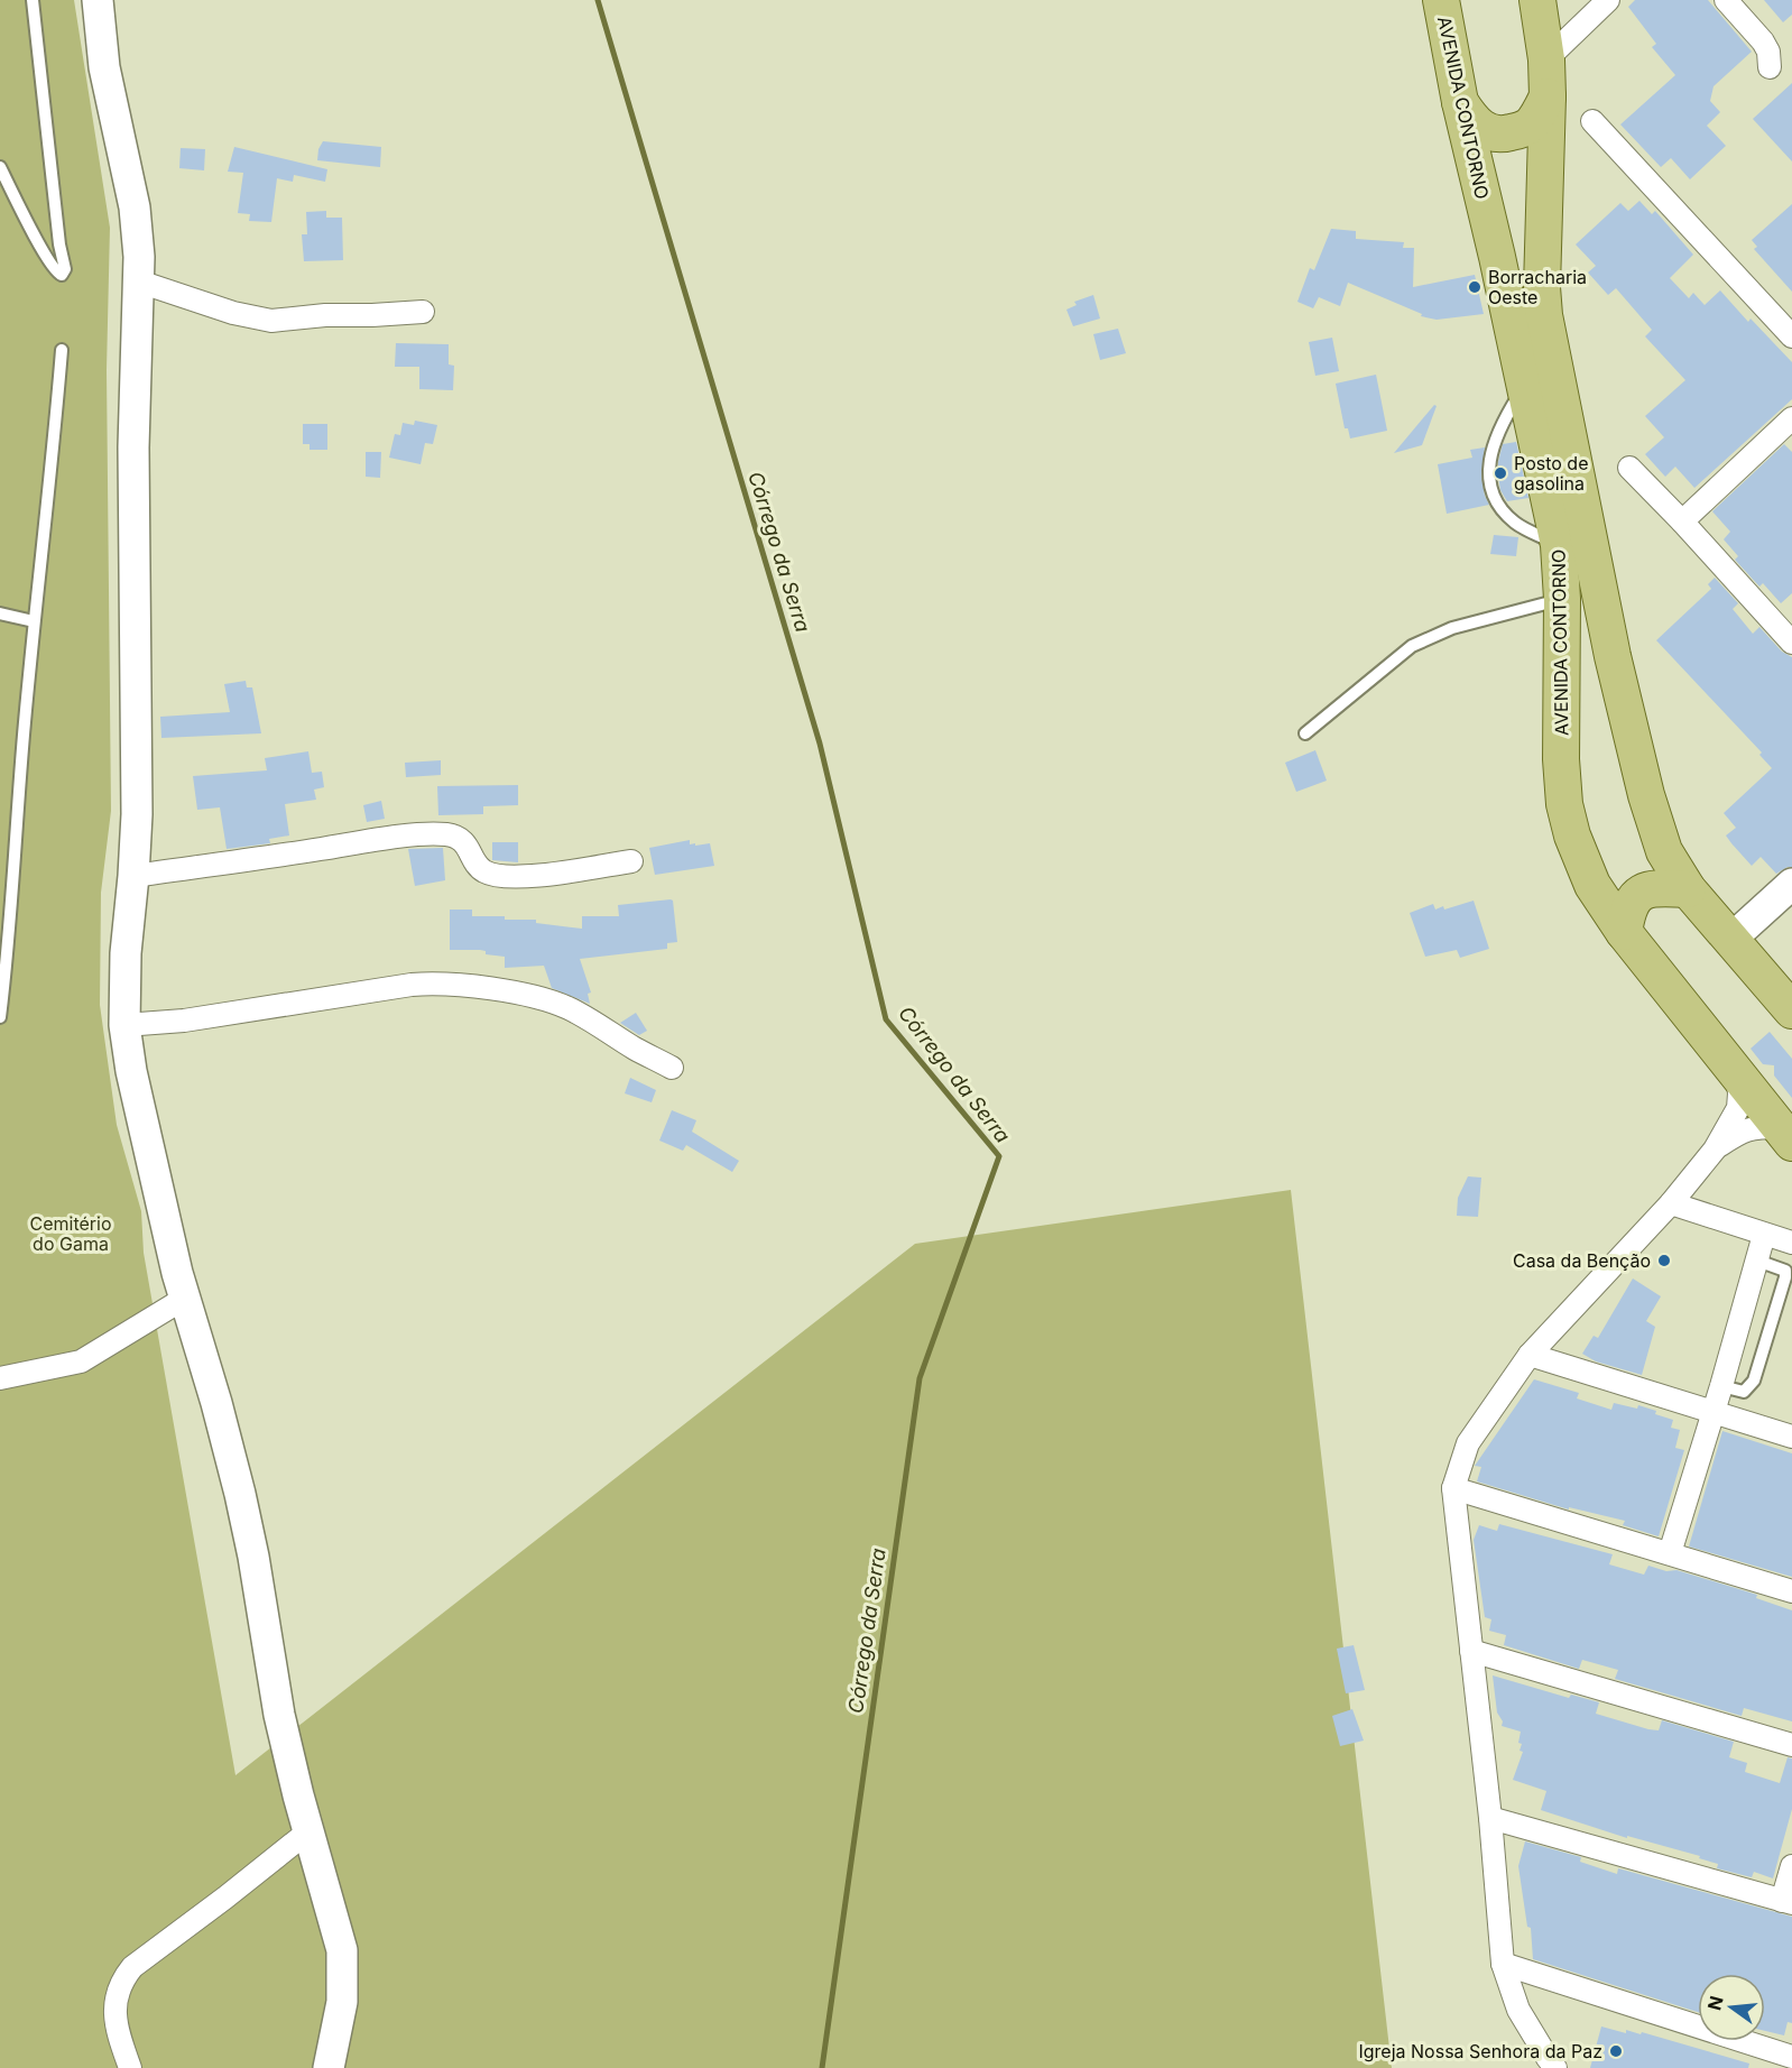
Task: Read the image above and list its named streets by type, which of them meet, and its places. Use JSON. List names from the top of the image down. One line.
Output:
{"streets":{"main road":["AVENIDA CONTORNO"]},"water":["Córrego da Serra"],"parks":["Cemitério do Gama"],"places":["Borracharia Oeste","Posto de gasolina","Casa da Benção","Igreja Nossa Senhora da Paz"],"north":"left"}
